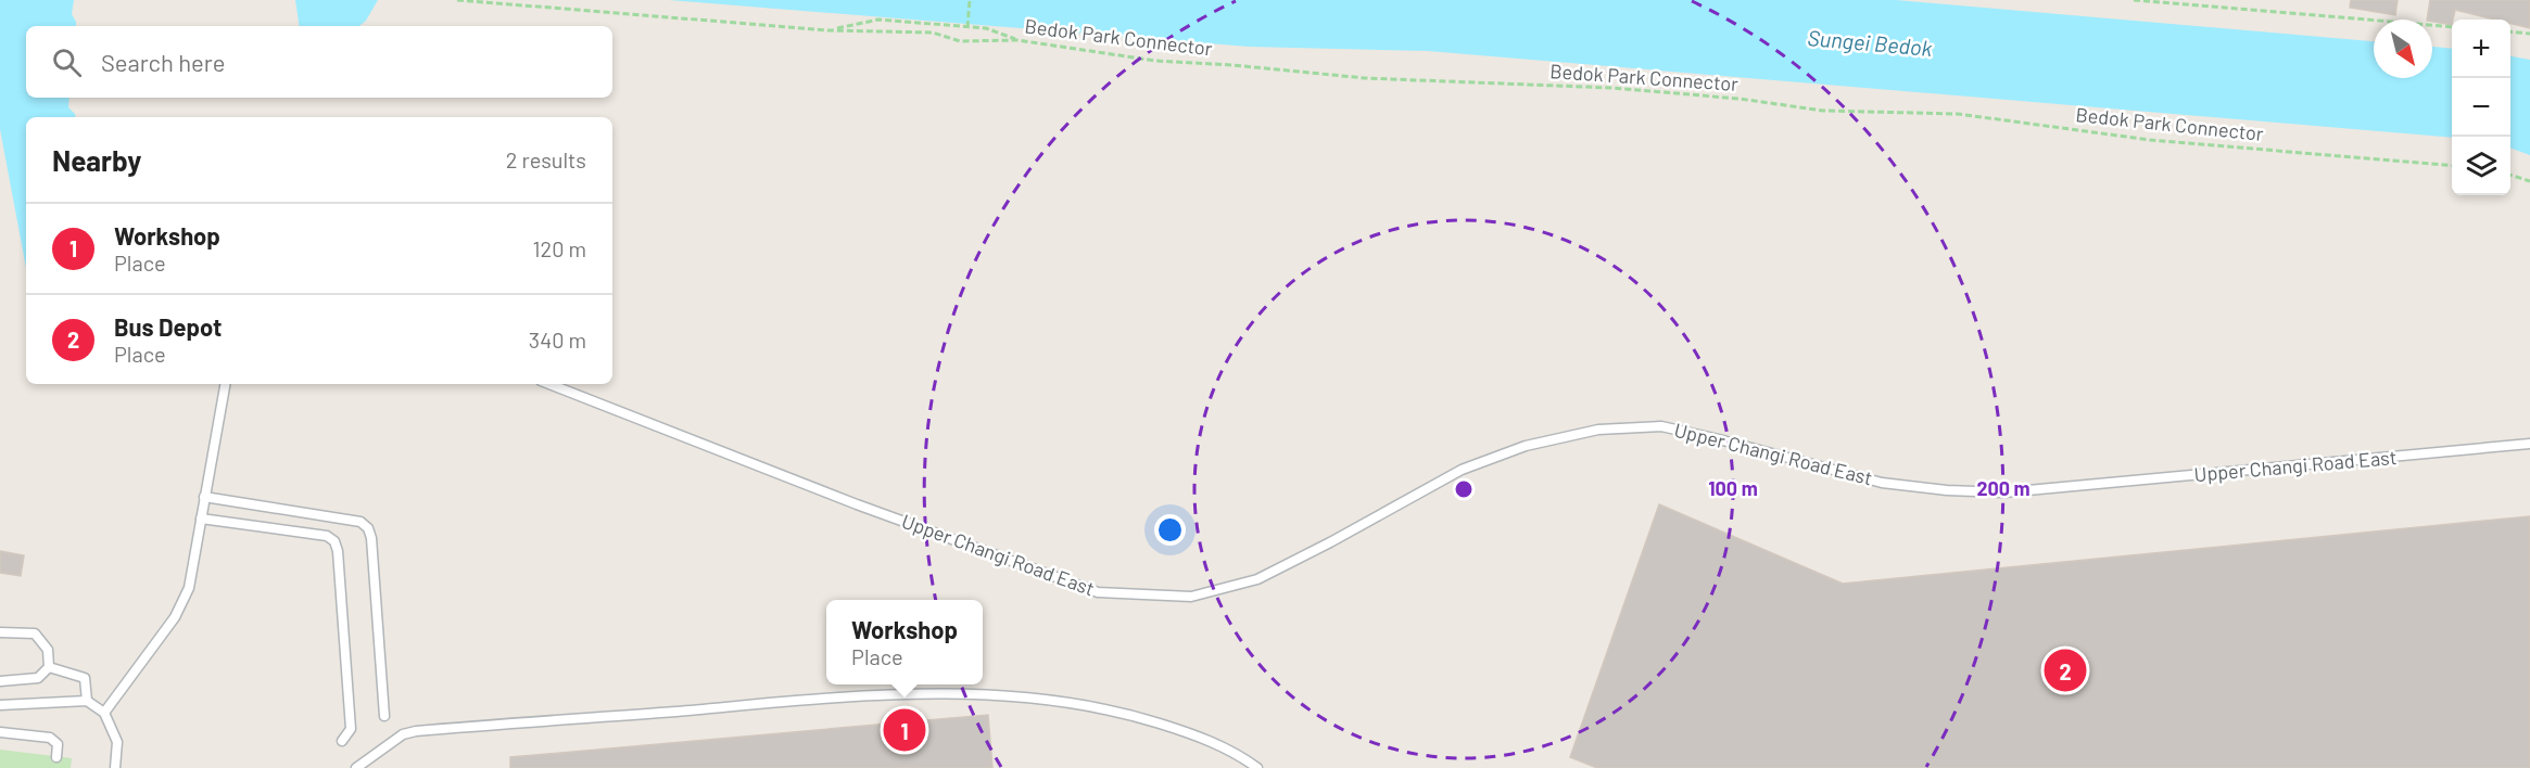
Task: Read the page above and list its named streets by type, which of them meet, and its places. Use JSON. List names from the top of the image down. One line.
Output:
{"streets":{"lane":["Upper Changi Road East"],"path":["Bedok Park Connector"]},"water":["Sungei Bedok"],"north":"bottom right","page":{"map_buttons":["+","−"],"search":"Search here","heading":["Nearby","2 results"],"list":[{"mark":"1","name":"Workshop","note":"Place","value":"120 m"},{"mark":"2","name":"Bus Depot","note":"Place","value":"340 m"}],"popup":["Workshop","Place"],"pins":["2","1"]},"rings":["100 m","200 m"]}
